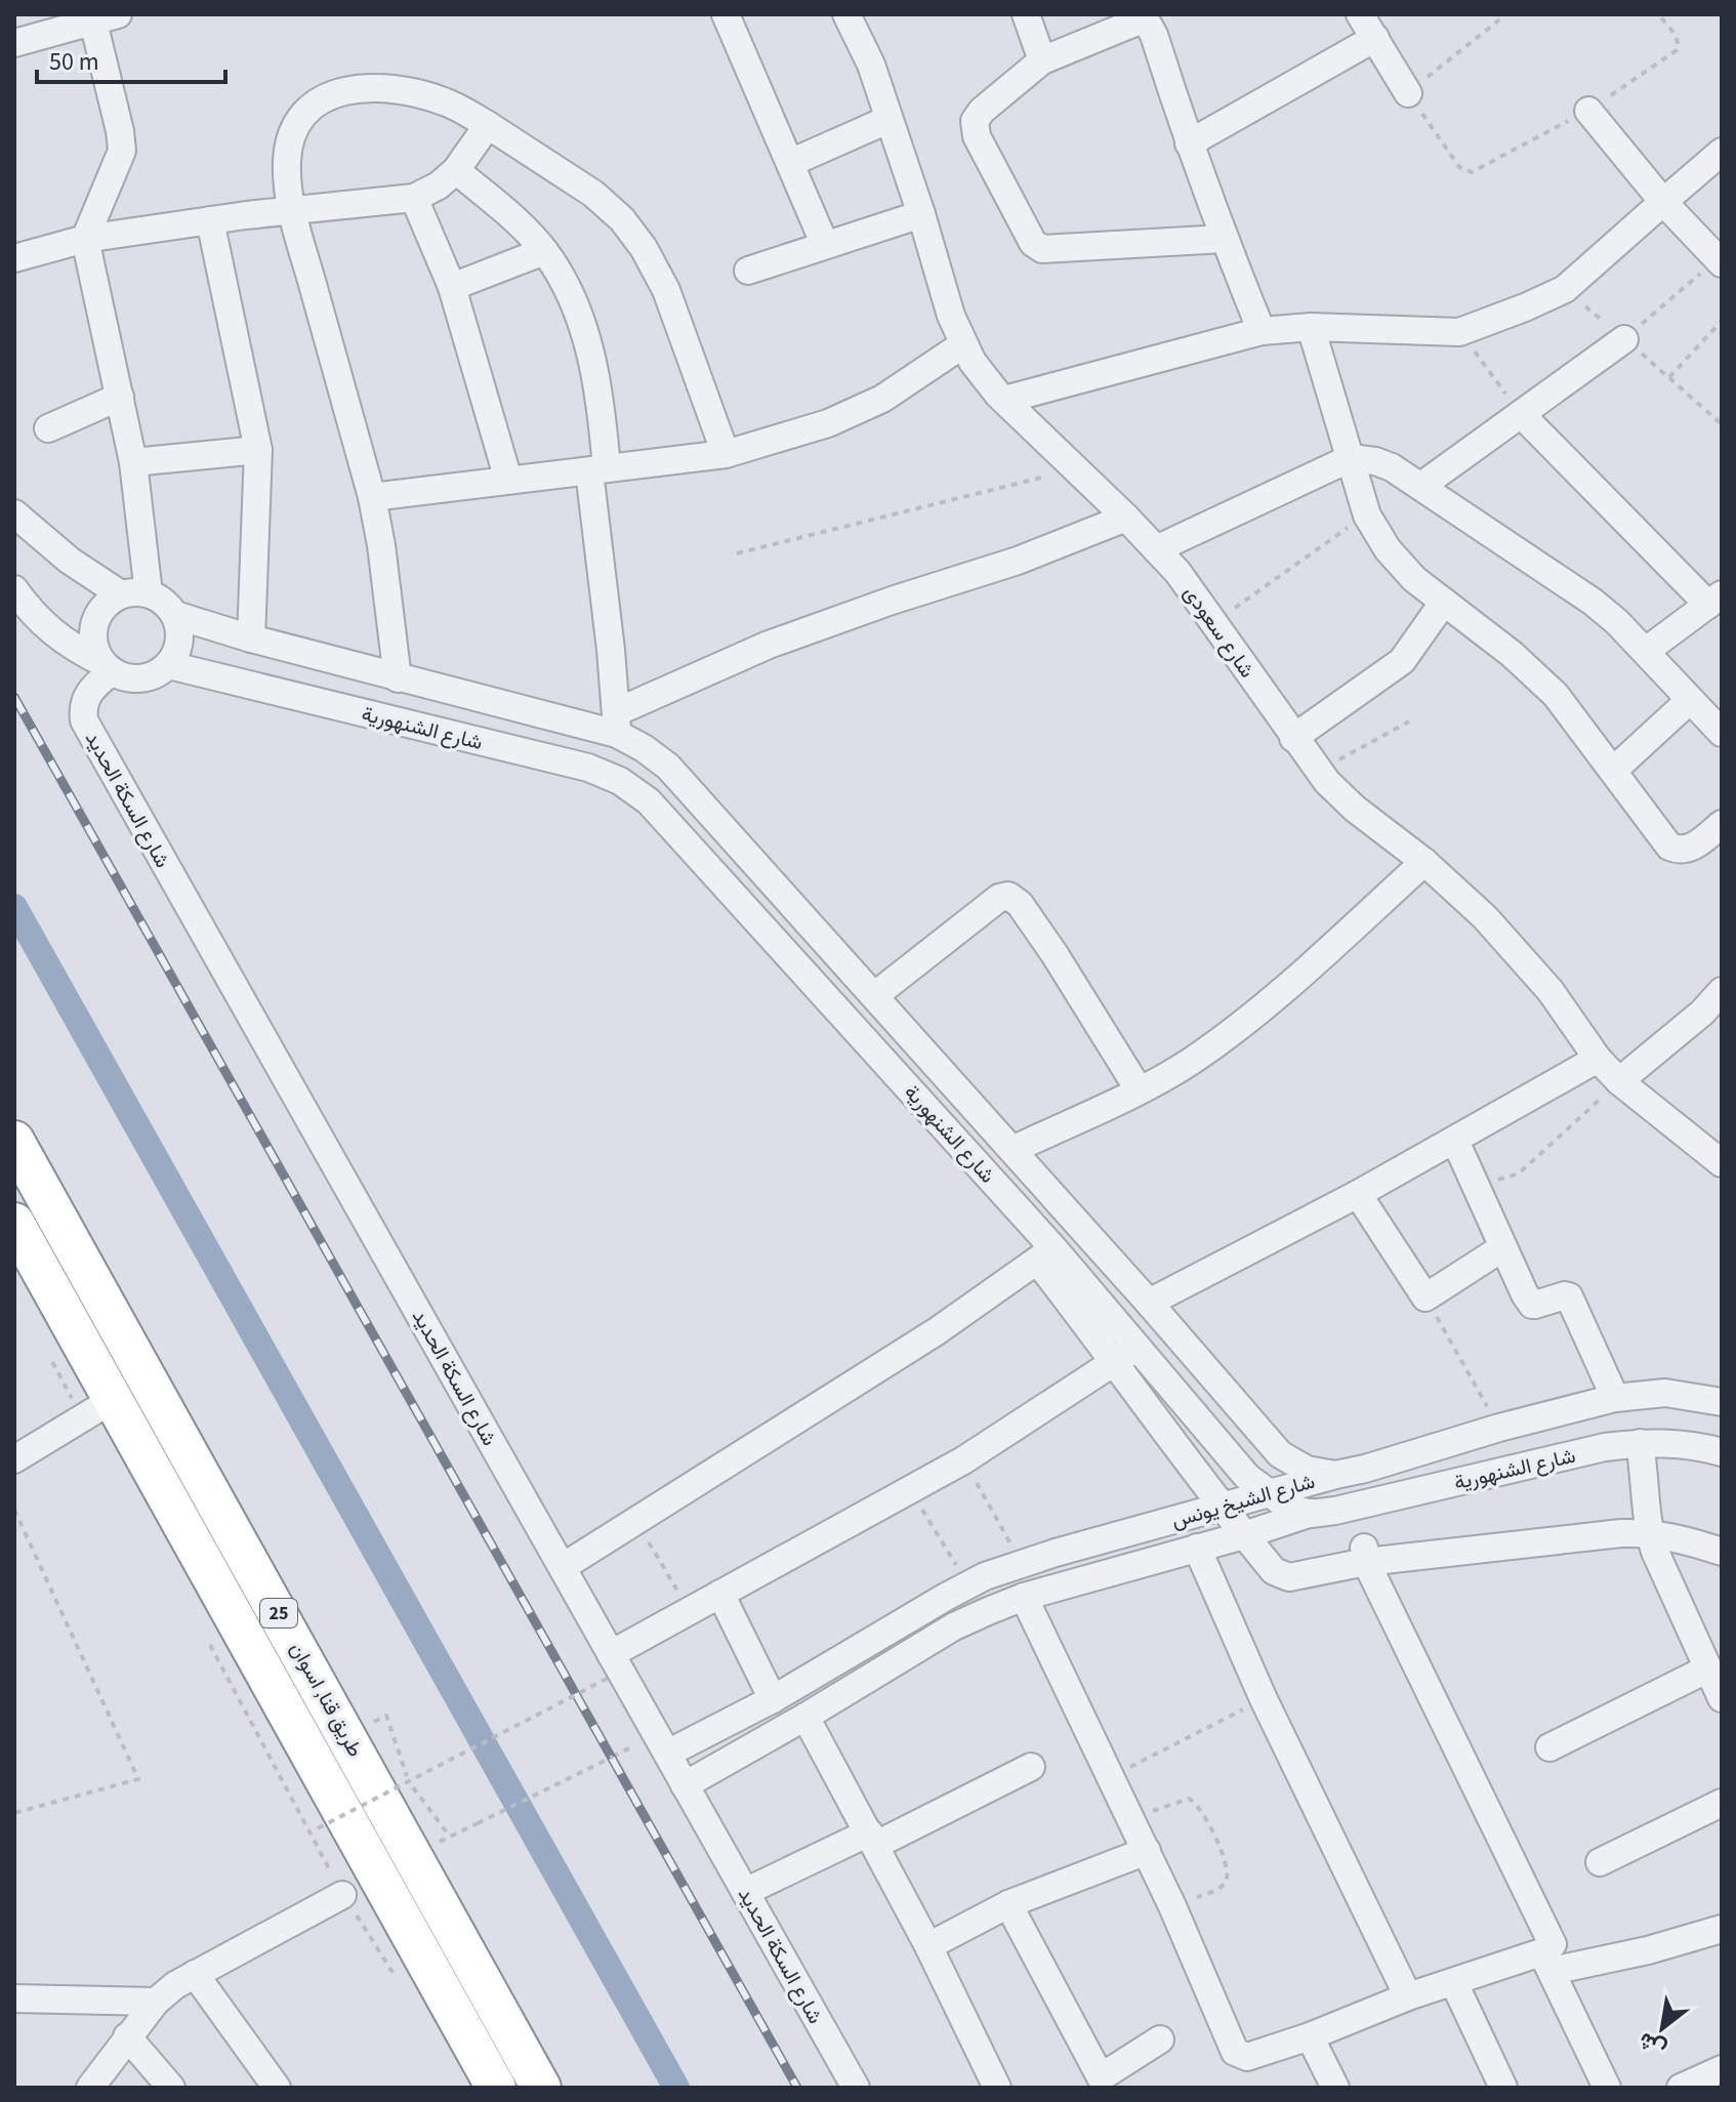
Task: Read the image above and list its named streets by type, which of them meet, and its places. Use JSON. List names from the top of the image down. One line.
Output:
{"streets":{"highway":["25","طريق قنا, اسوان"],"street":["شارع سعودى","شارع الشنهورية","شارع السكة الحديد","شارع الشيخ يونس"]},"crossings":[["شارع الشنهورية","شارع السكة الحديد"],["شارع الشنهورية","شارع الشيخ يونس"],["شارع السكة الحديد","شارع الشيخ يونس"]],"scale_bar":"50 m","north":"bottom left"}
